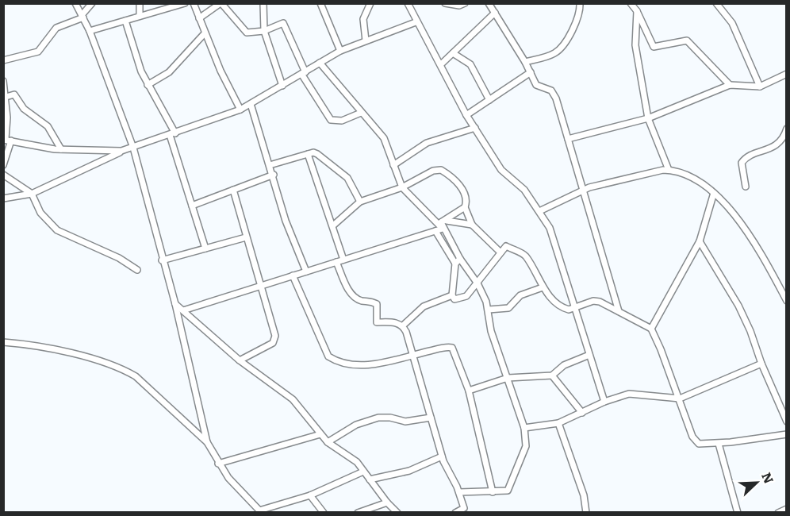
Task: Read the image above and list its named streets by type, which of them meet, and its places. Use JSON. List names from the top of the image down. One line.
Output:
{"north":"top right"}
